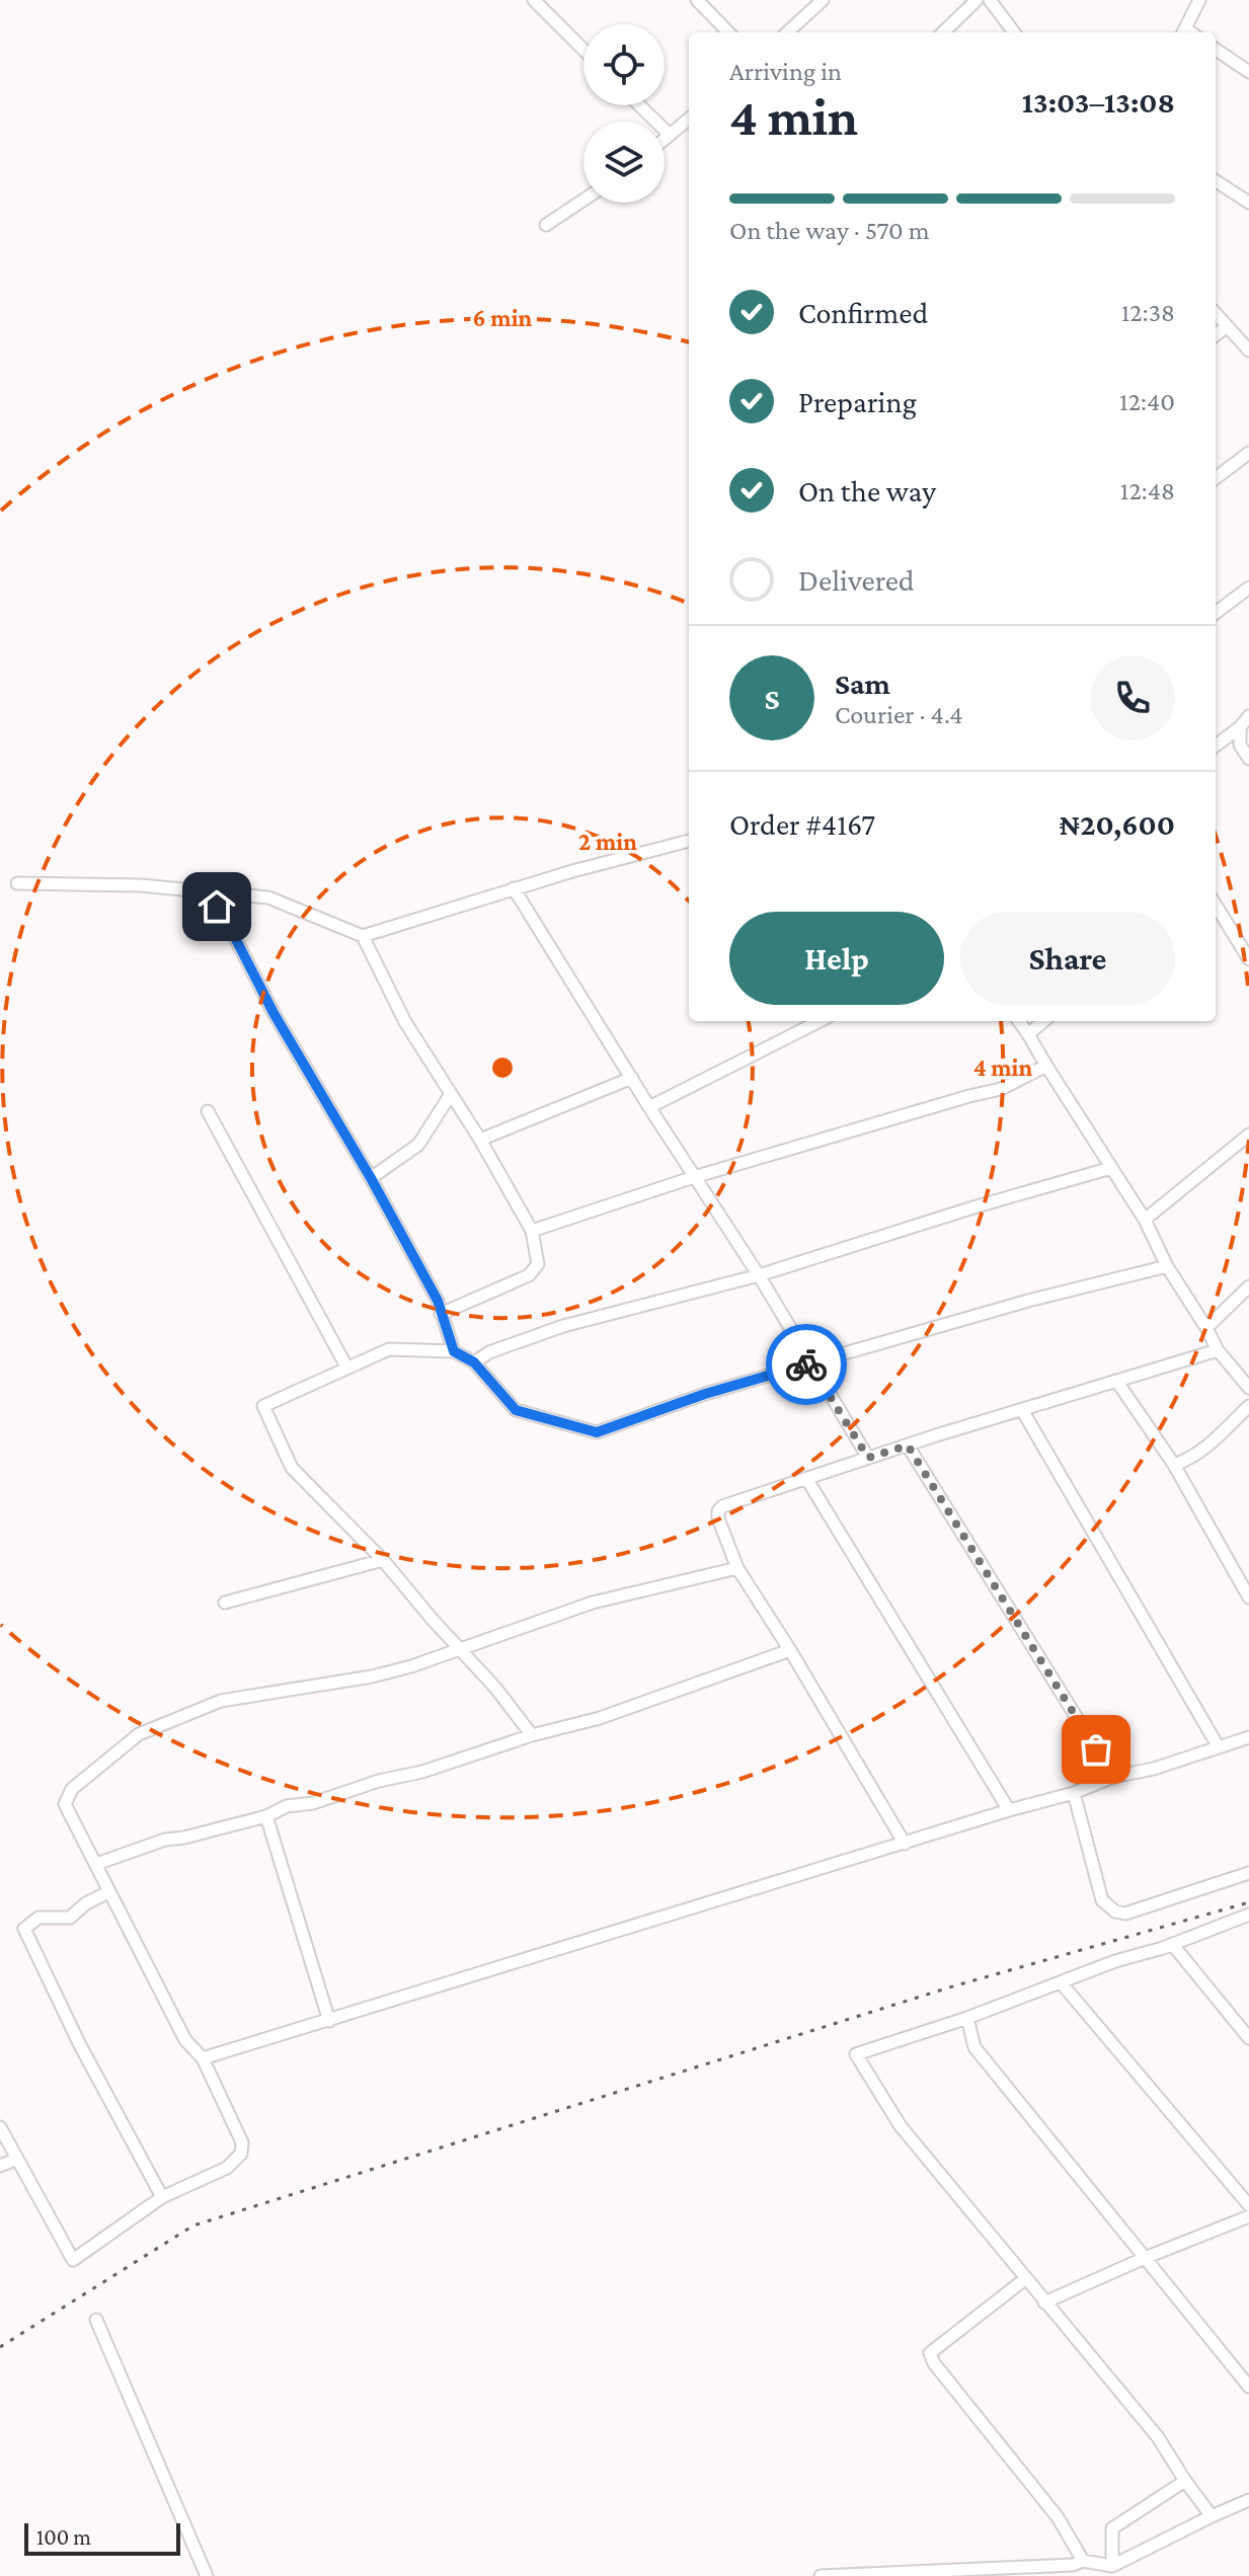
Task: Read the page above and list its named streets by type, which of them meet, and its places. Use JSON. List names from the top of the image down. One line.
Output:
{"scale_bar":"100 m","page":{"heading":["4 min","Arriving in","13:03–13:08"],"panel":["Sam","Courier · 4.4","Order #4167","₦20,600"],"bar":"On the way · 570 m","list":[["Confirmed","12:38"],["Preparing","12:40"],["On the way","12:48"],"Delivered"],"round":"S","buttons":["Help","Share"],"scale":"100 m"},"rings":["6 min","2 min","4 min"]}
